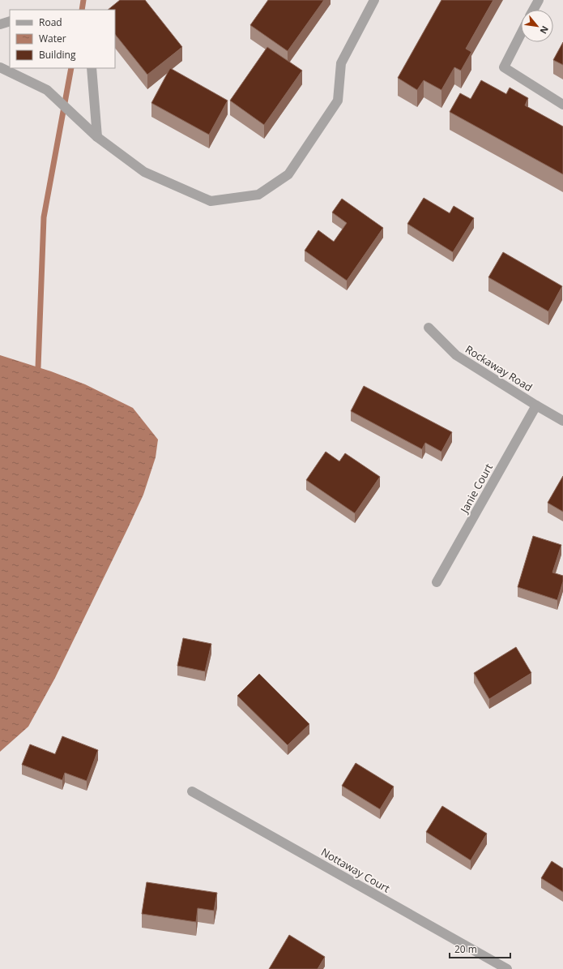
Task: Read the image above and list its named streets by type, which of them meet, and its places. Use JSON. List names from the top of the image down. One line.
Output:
{"streets":{"street":["Rockaway Road","Janie Court","Nottaway Court"]},"crossings":[["Rockaway Road","Janie Court"]],"legend":["Road","Water","Building"],"scale_bar":"20 m","north":"bottom right"}
